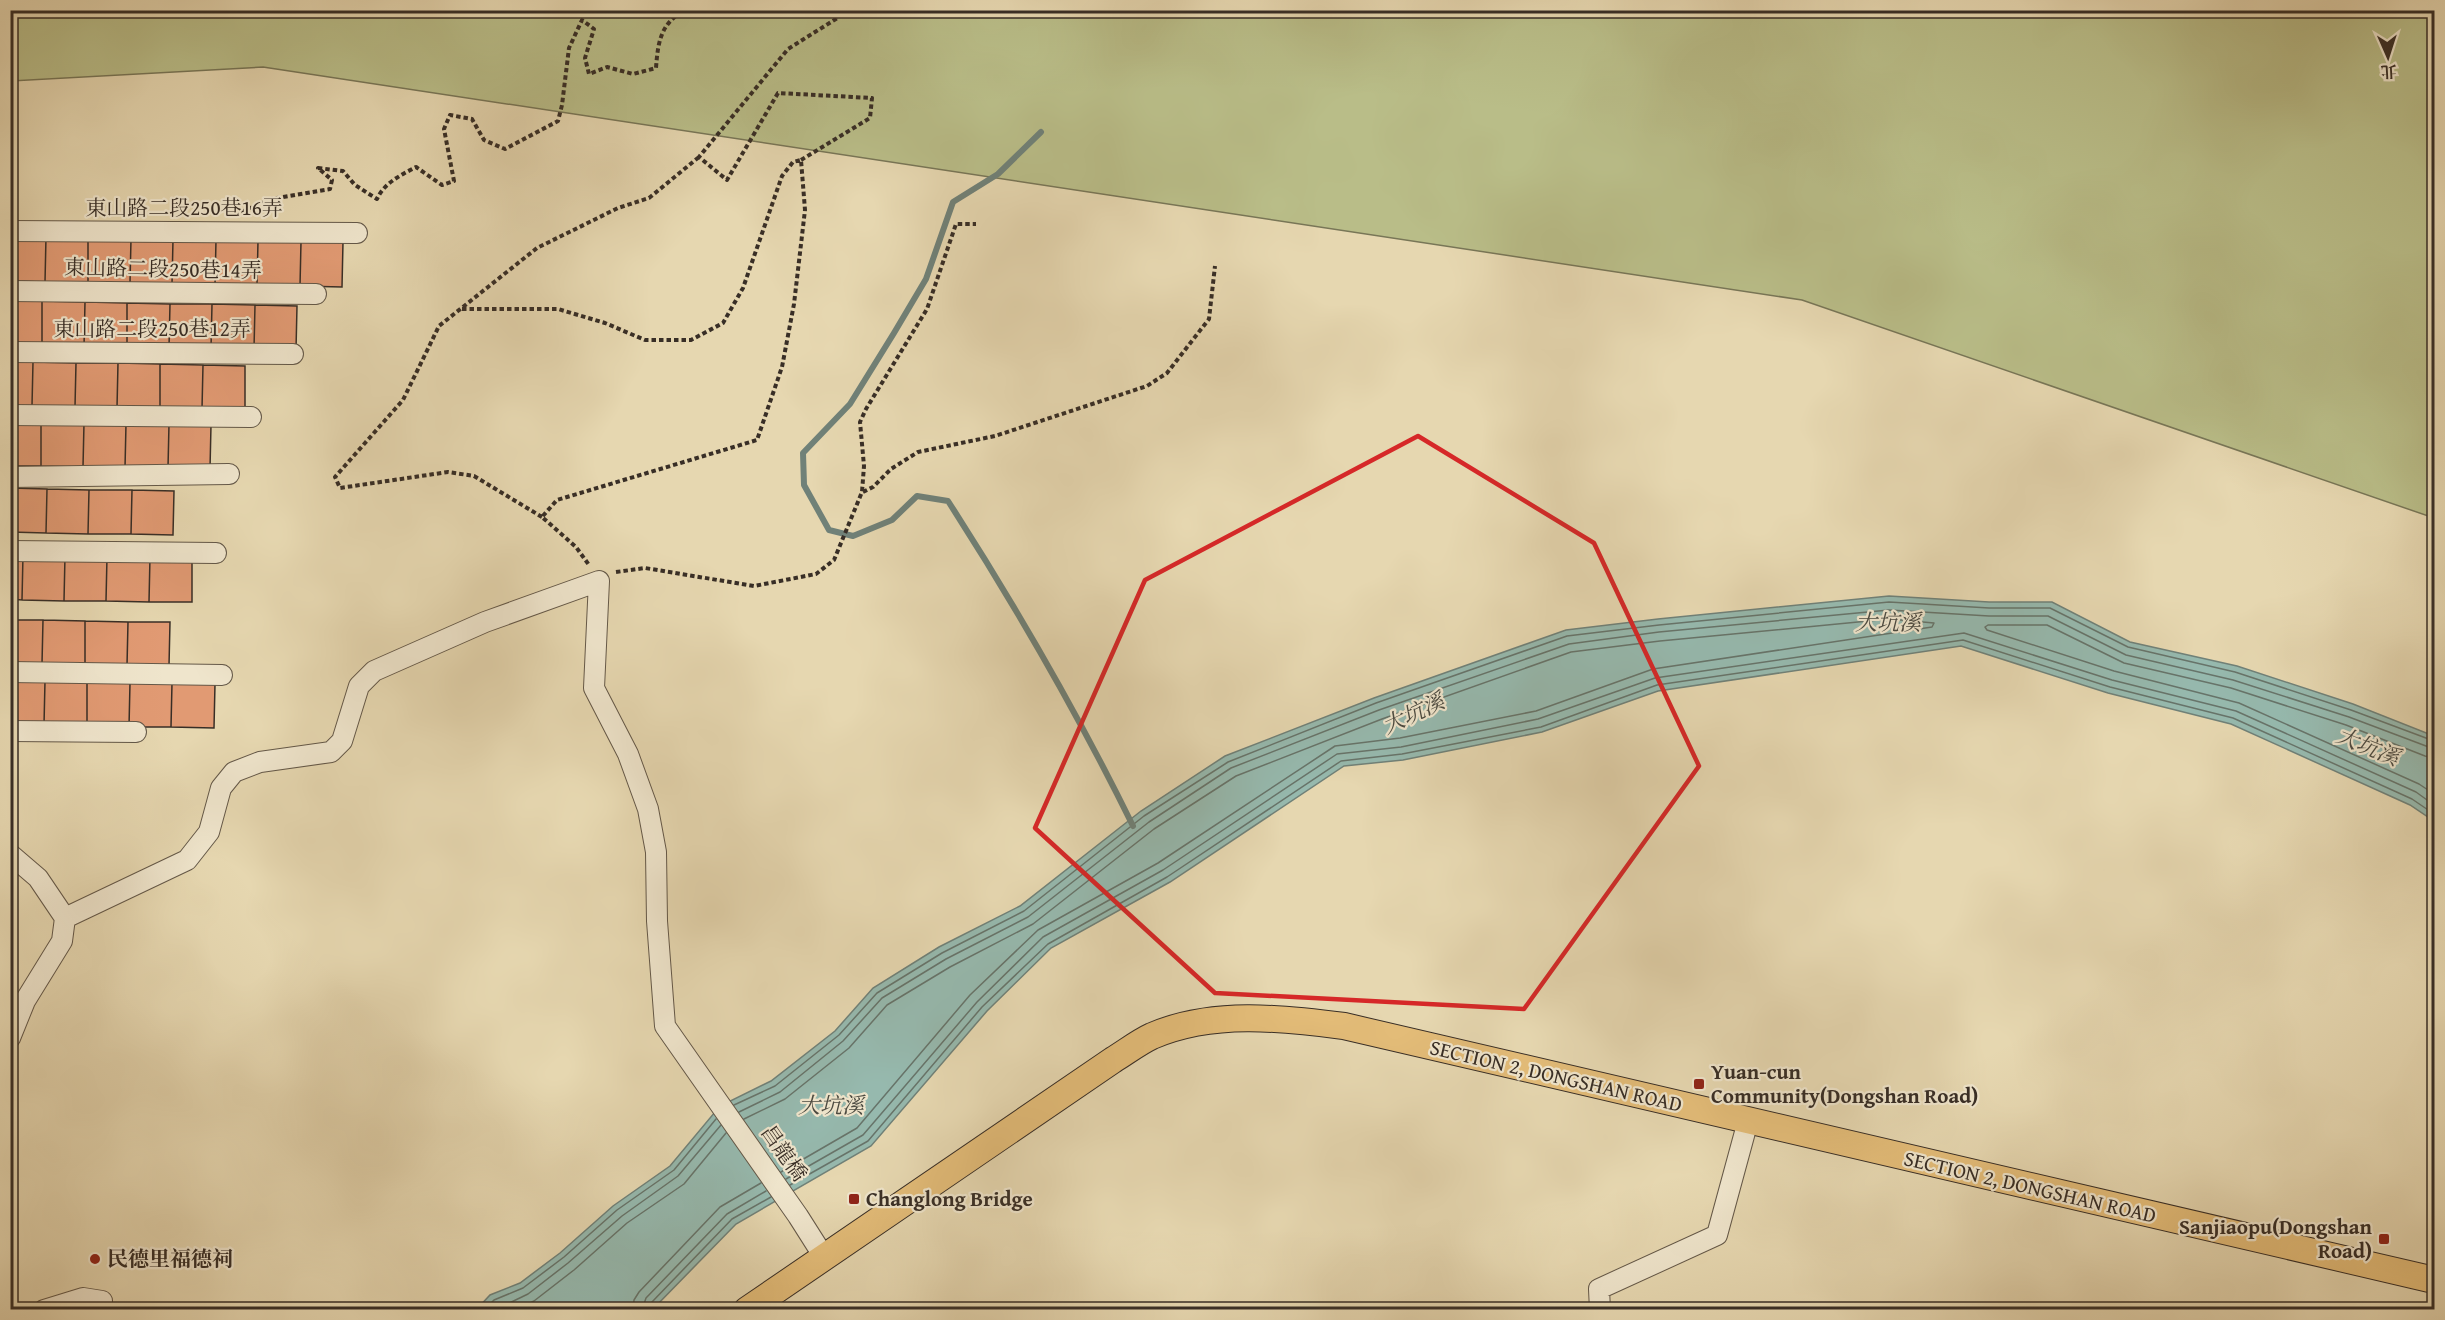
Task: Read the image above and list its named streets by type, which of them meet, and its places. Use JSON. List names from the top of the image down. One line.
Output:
{"streets":{"main road":["SECTION 2, DONGSHAN ROAD"],"street":["東山路二段250巷16弄","東山路二段250巷14弄","東山路二段250巷12弄","昌龍橋"]},"crossings":[["SECTION 2, DONGSHAN ROAD","昌龍橋"]],"water":["大坑溪"],"places":{"transit":["Yuan-cun Community(Dongshan Road)","Changlong Bridge","Sanjiaopu(Dongshan Road)"],"other":["民德里福德祠"]},"north":"bottom"}
